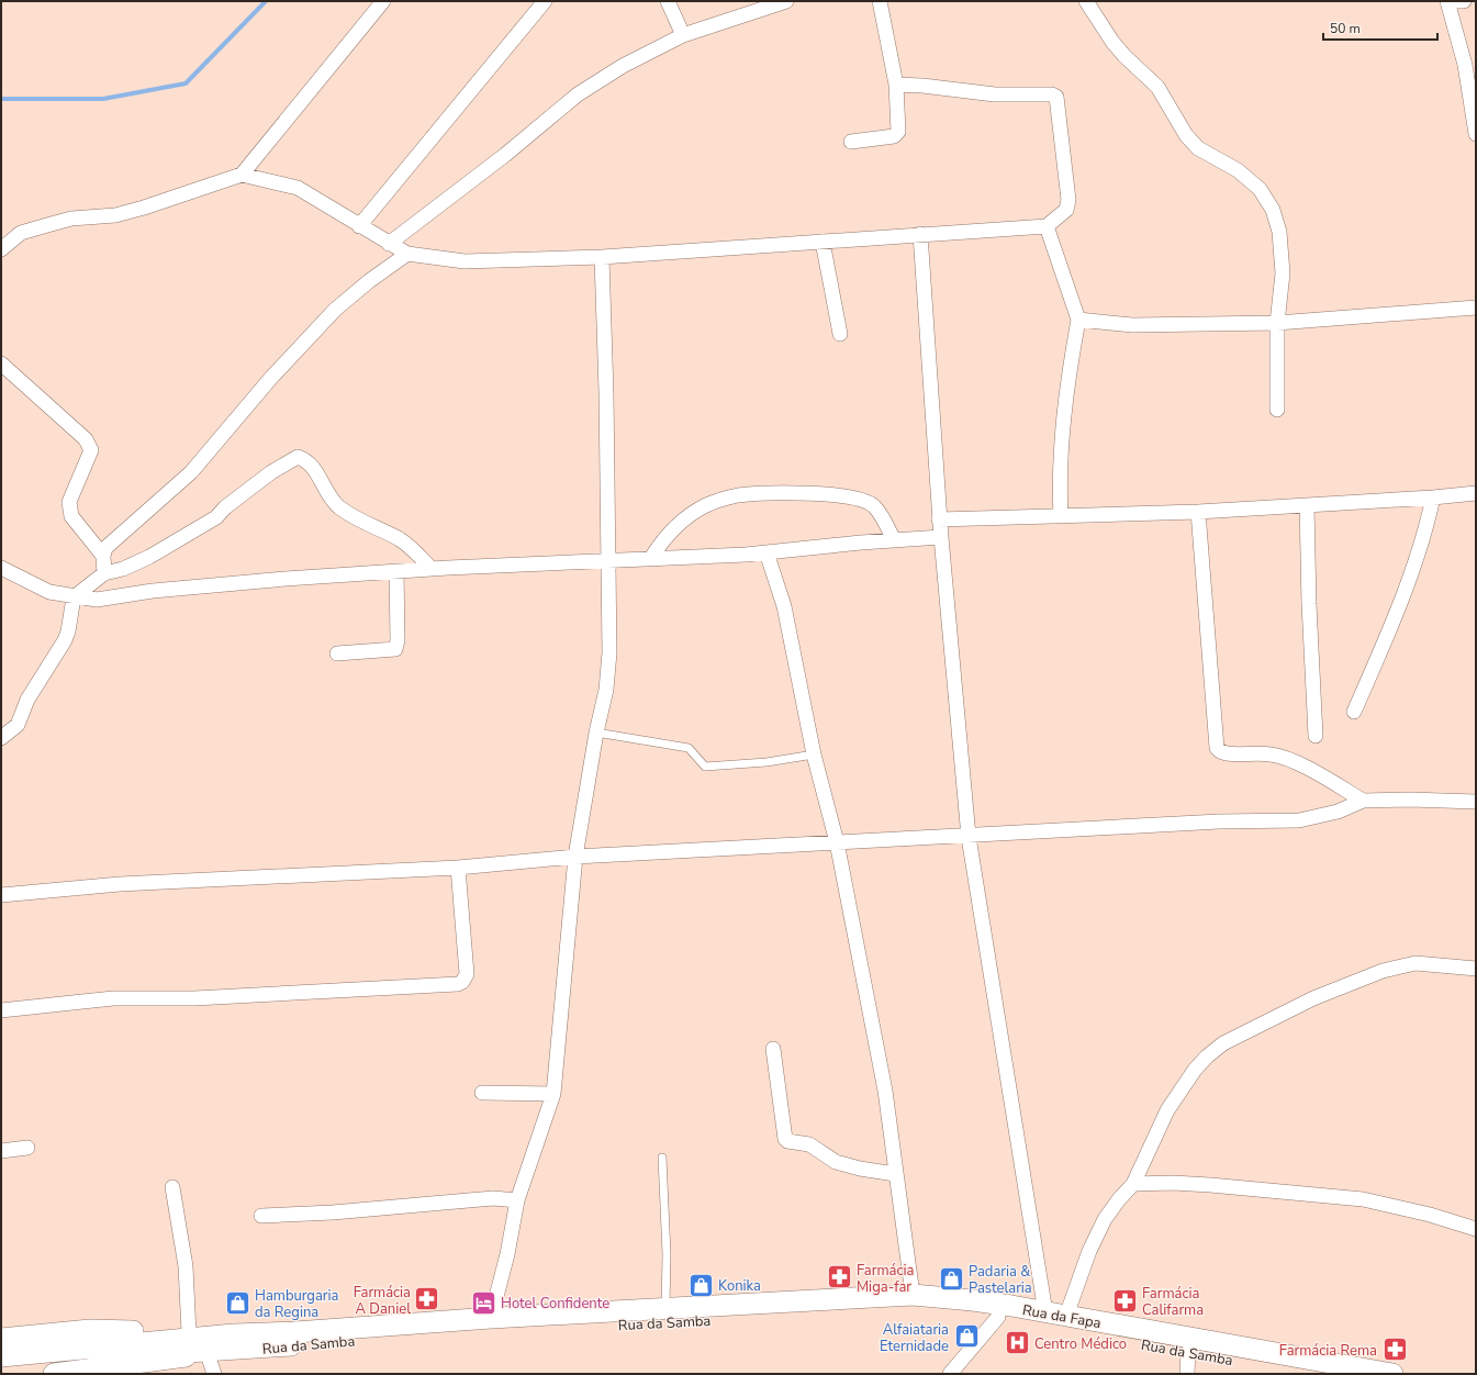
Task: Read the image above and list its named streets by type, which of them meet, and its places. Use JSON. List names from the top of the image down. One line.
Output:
{"streets":{"main road":["Rua da Fapa","Rua da Samba"]},"crossings":[["Rua da Fapa","Rua da Samba"]],"places":{"pharmacy":["Farmácia Miga-far","Farmácia A Daniel","Farmácia Califarma","Farmácia Rema"],"shop":["Padaria & Pastelaria","Konika","Hamburgaria da Regina","Alfaiataria Eternidade"],"hotel":["Hotel Confidente"],"hospital":["Centro Médico"]},"scale_bar":"50 m"}
